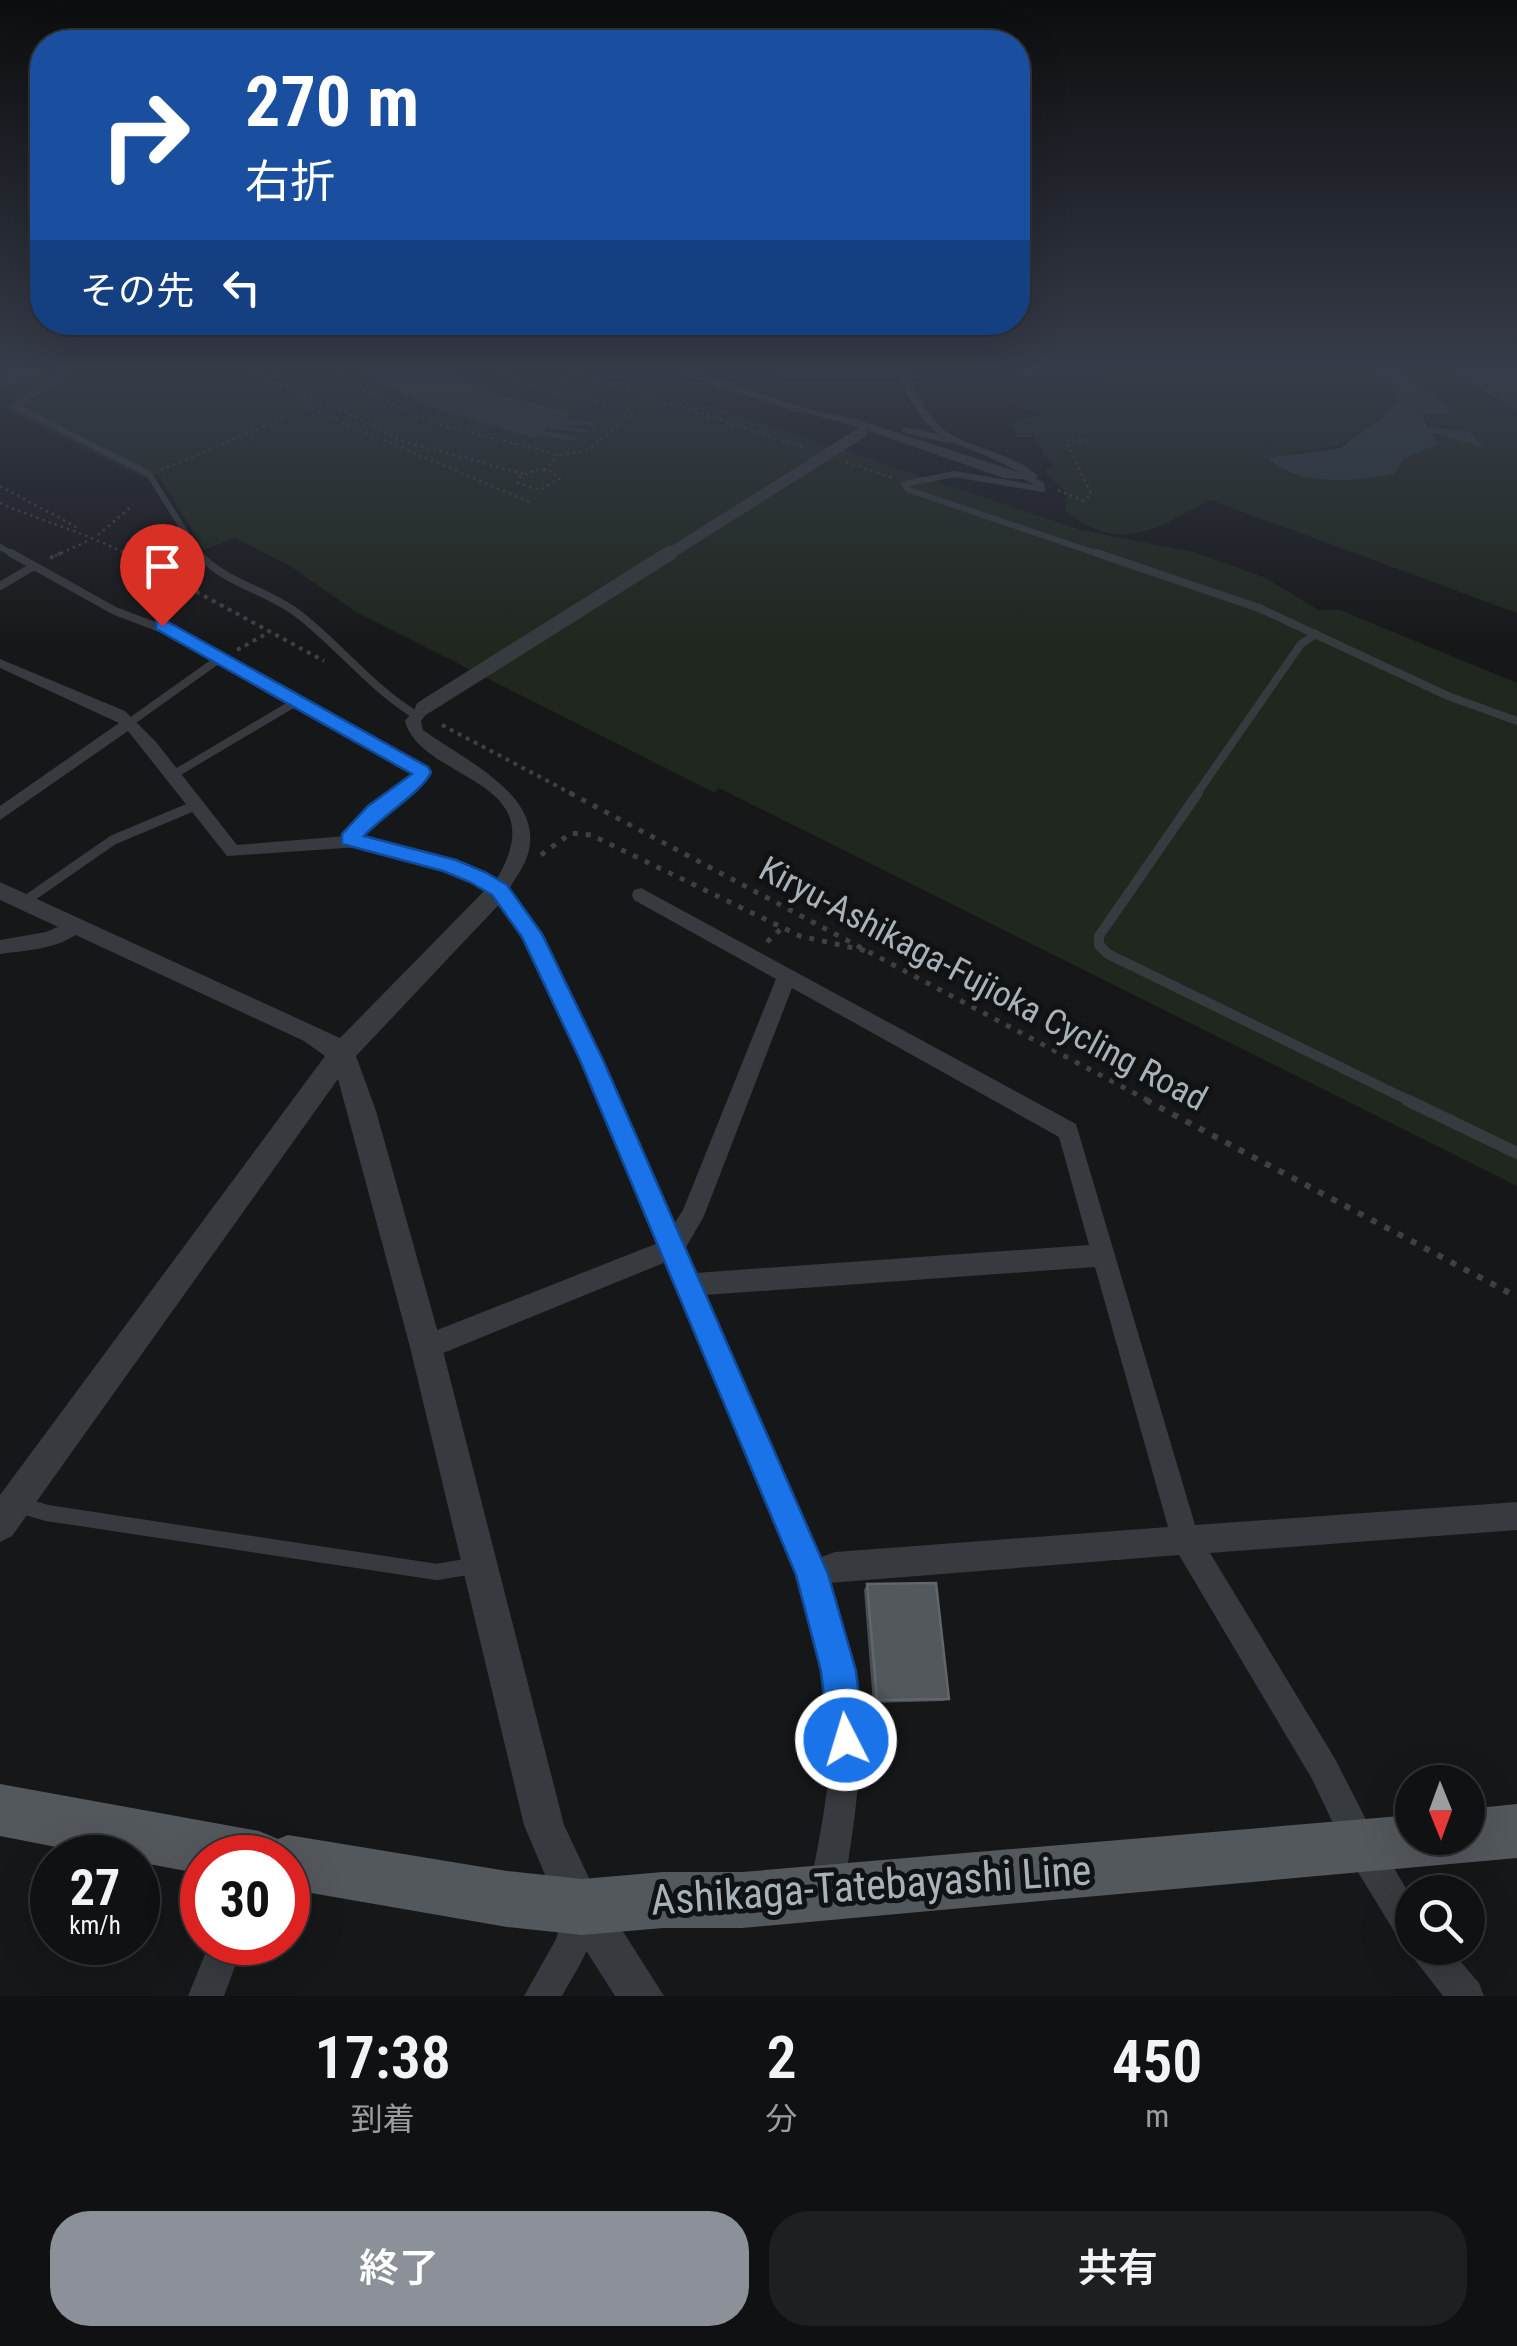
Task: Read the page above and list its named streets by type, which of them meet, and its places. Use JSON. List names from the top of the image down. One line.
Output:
{"streets":{"main road":["Ashikaga-Tatebayashi Line"],"path":["Kiryu-Ashikaga-Fujioka Cycling Road"]},"north":"bottom","page":{"turn":["270 m","右折"],"then":"その先","speed":"27 km/h","limit":"30","eta":["17:38","到着","2","分","450","m"],"buttons":["終了","共有"]}}
